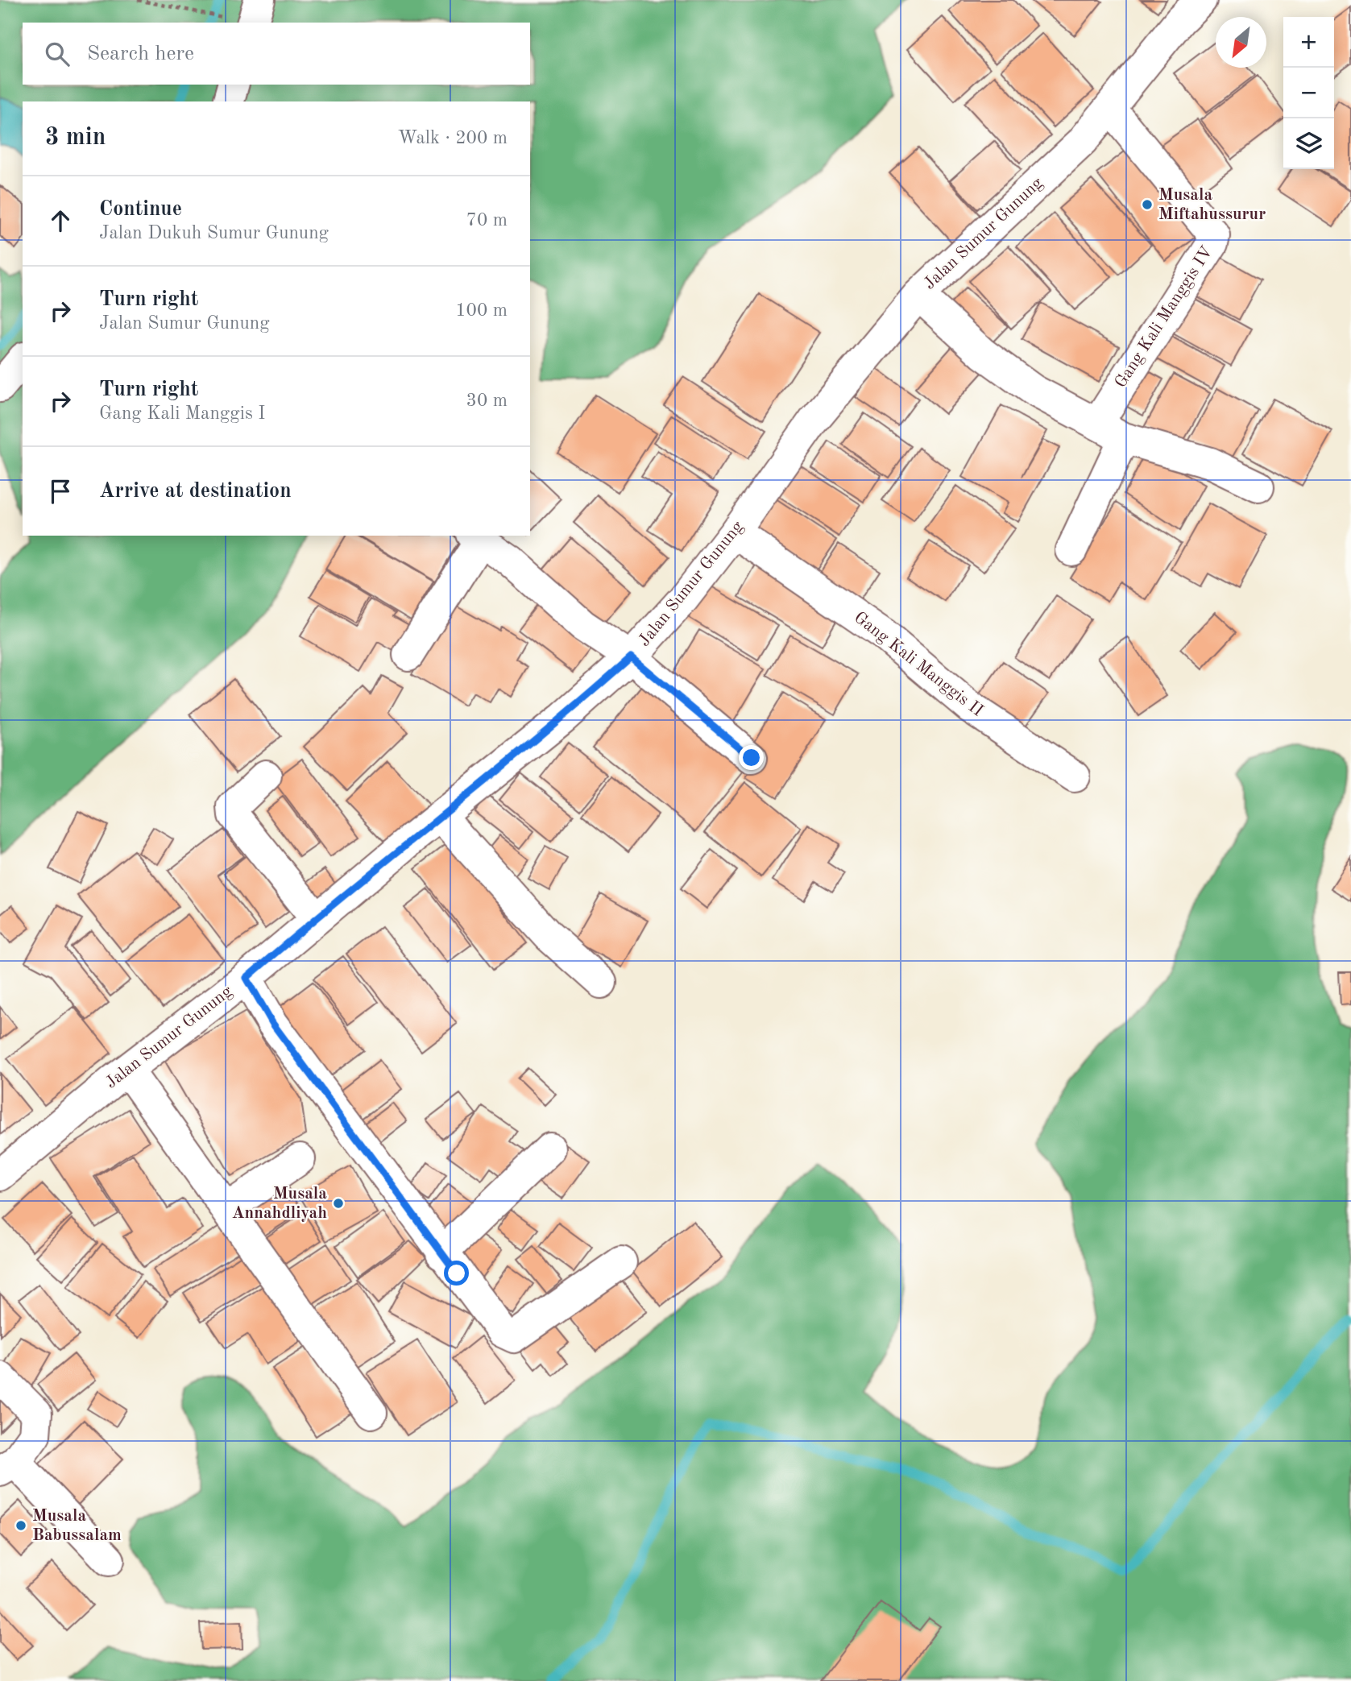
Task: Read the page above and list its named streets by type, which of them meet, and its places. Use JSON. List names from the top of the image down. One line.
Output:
{"streets":{"street":["Jalan Sumur Gunung","Gang Kali Manggis IV","Gang Kali Manggis II"]},"crossings":[["Jalan Sumur Gunung","Gang Kali Manggis IV"],["Jalan Sumur Gunung","Gang Kali Manggis II"]],"places":["Musala Miftahussurur","Musala Annahdliyah","Musala Babussalam"],"north":"bottom left","page":{"map_buttons":["+","−"],"search":"Search here","heading":["3 min","Walk · 200 m"],"list":[["Continue","Jalan Dukuh Sumur Gunung","70 m"],["Turn right","Jalan Sumur Gunung","100 m"],["Turn right","Gang Kali Manggis I","30 m"],"Arrive at destination"]}}
